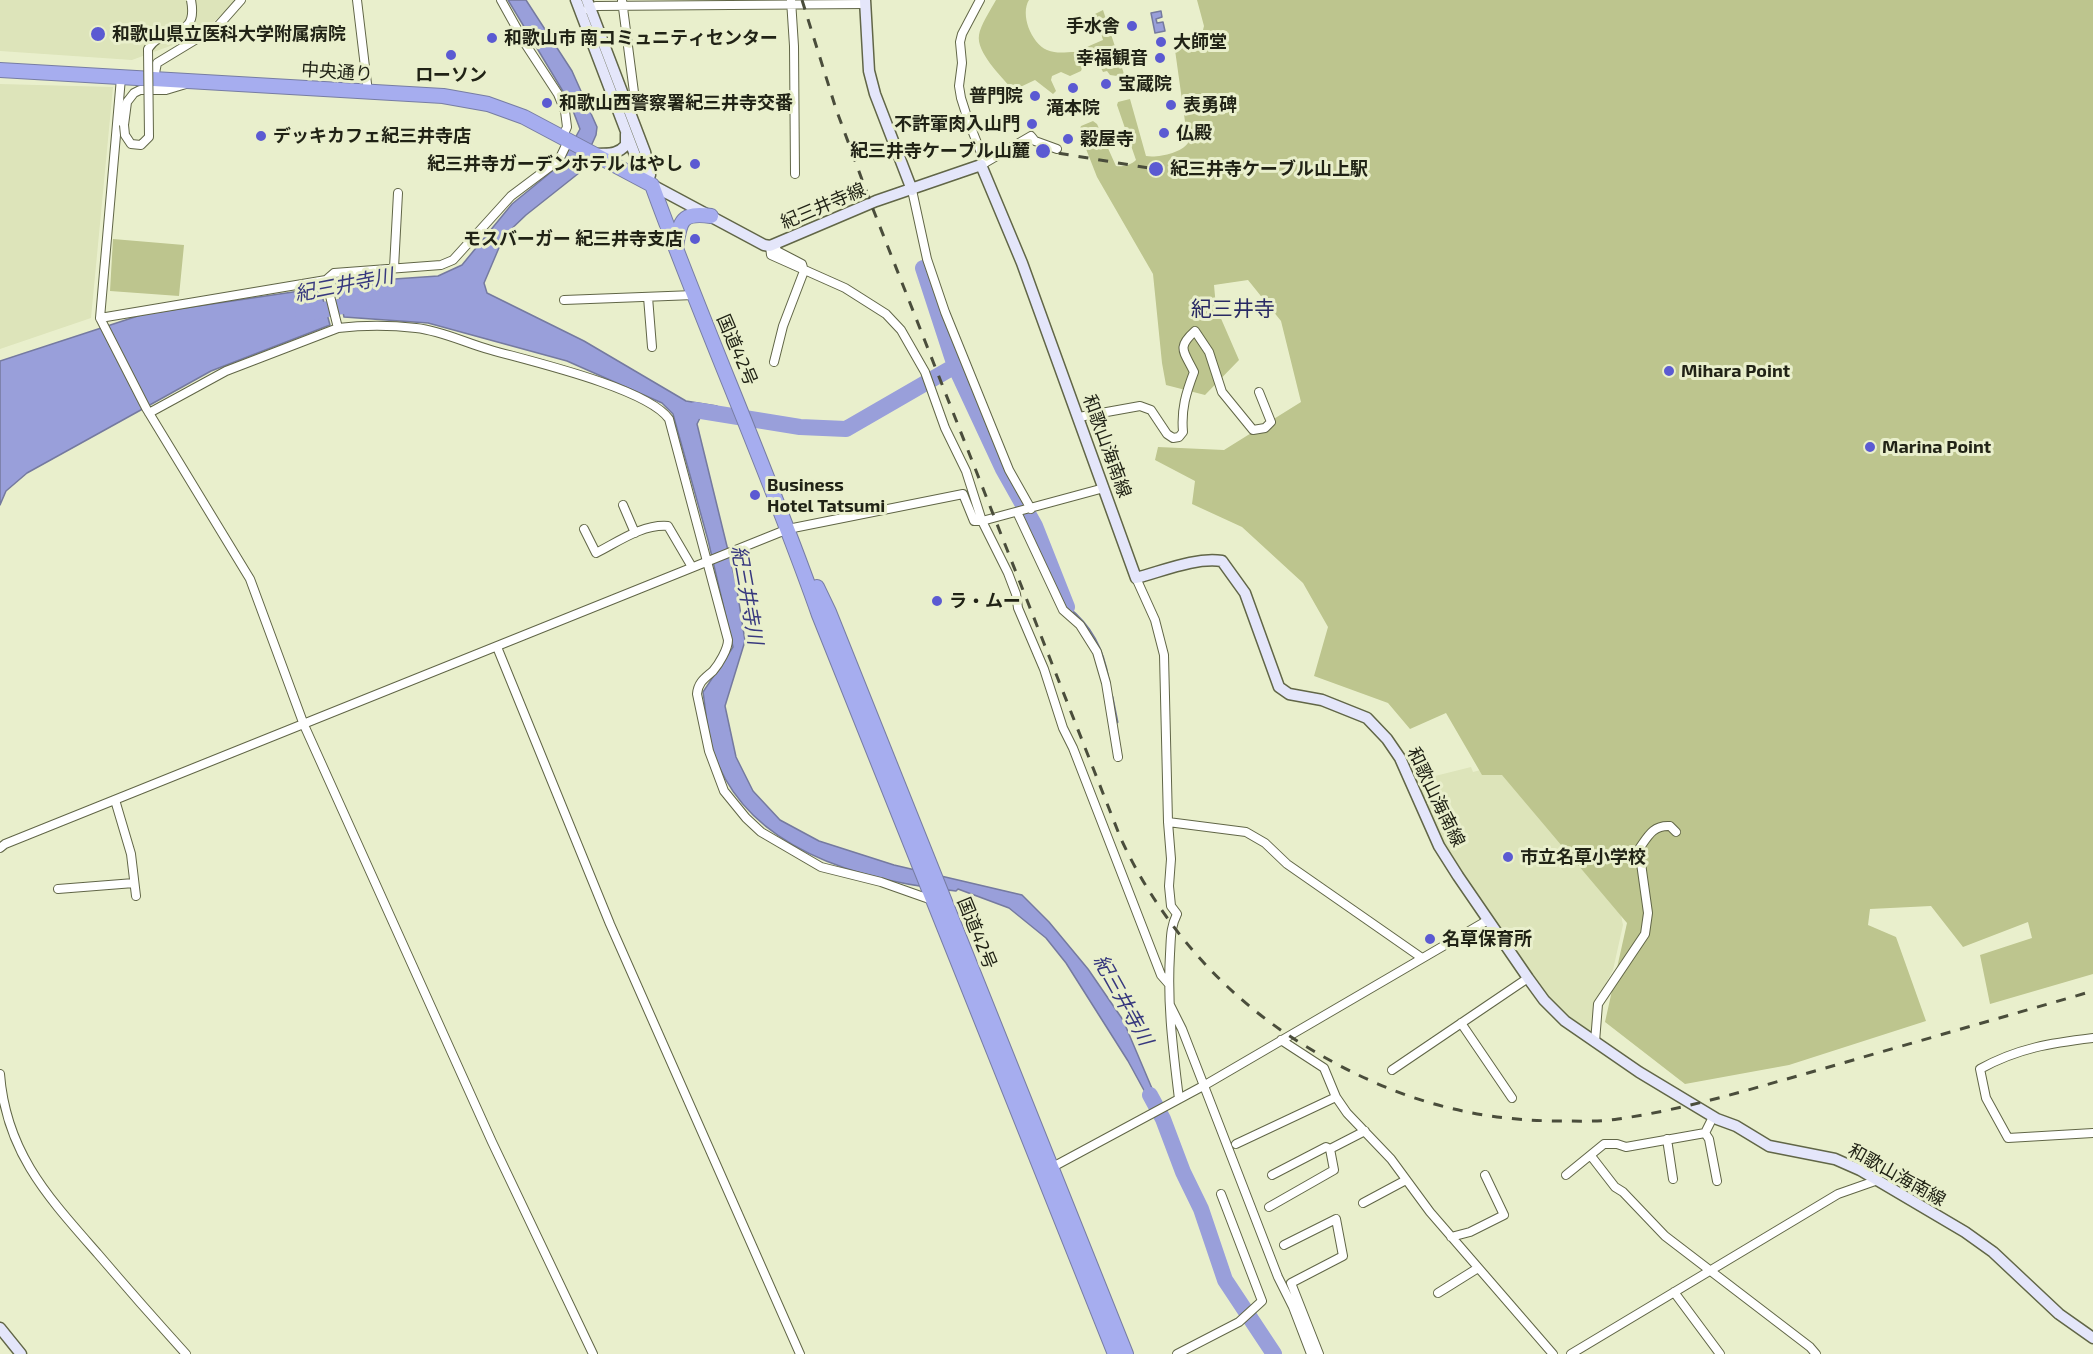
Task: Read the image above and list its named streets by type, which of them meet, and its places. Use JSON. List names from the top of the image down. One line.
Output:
{"streets":{"highway":["中央通り","国道42号"],"main road":["紀三井寺線","和歌山海南線"]},"crossings":[["中央通り","紀三井寺線"],["中央通り","国道42号"],["紀三井寺線","国道42号"]],"districts":["紀三井寺"],"water":["紀三井寺川"],"places":["手水舎","和歌山県立医科大学附属病院","和歌山市 南コミュニティセンター","大師堂","ローソン","幸福観音","宝蔵院","滝本院","普門院","和歌山西警察署紀三井寺交番","表勇碑","不許葷肉入山門","仏殿","デッキカフェ紀三井寺店","穀屋寺","紀三井寺ケーブル山麓","紀三井寺ガーデンホテル はやし","紀三井寺ケーブル山上駅","モスバーガー 紀三井寺支店","Mihara Point","Marina Point","Business Hotel Tatsumi","ラ・ムー","市立名草小学校","名草保育所"]}
